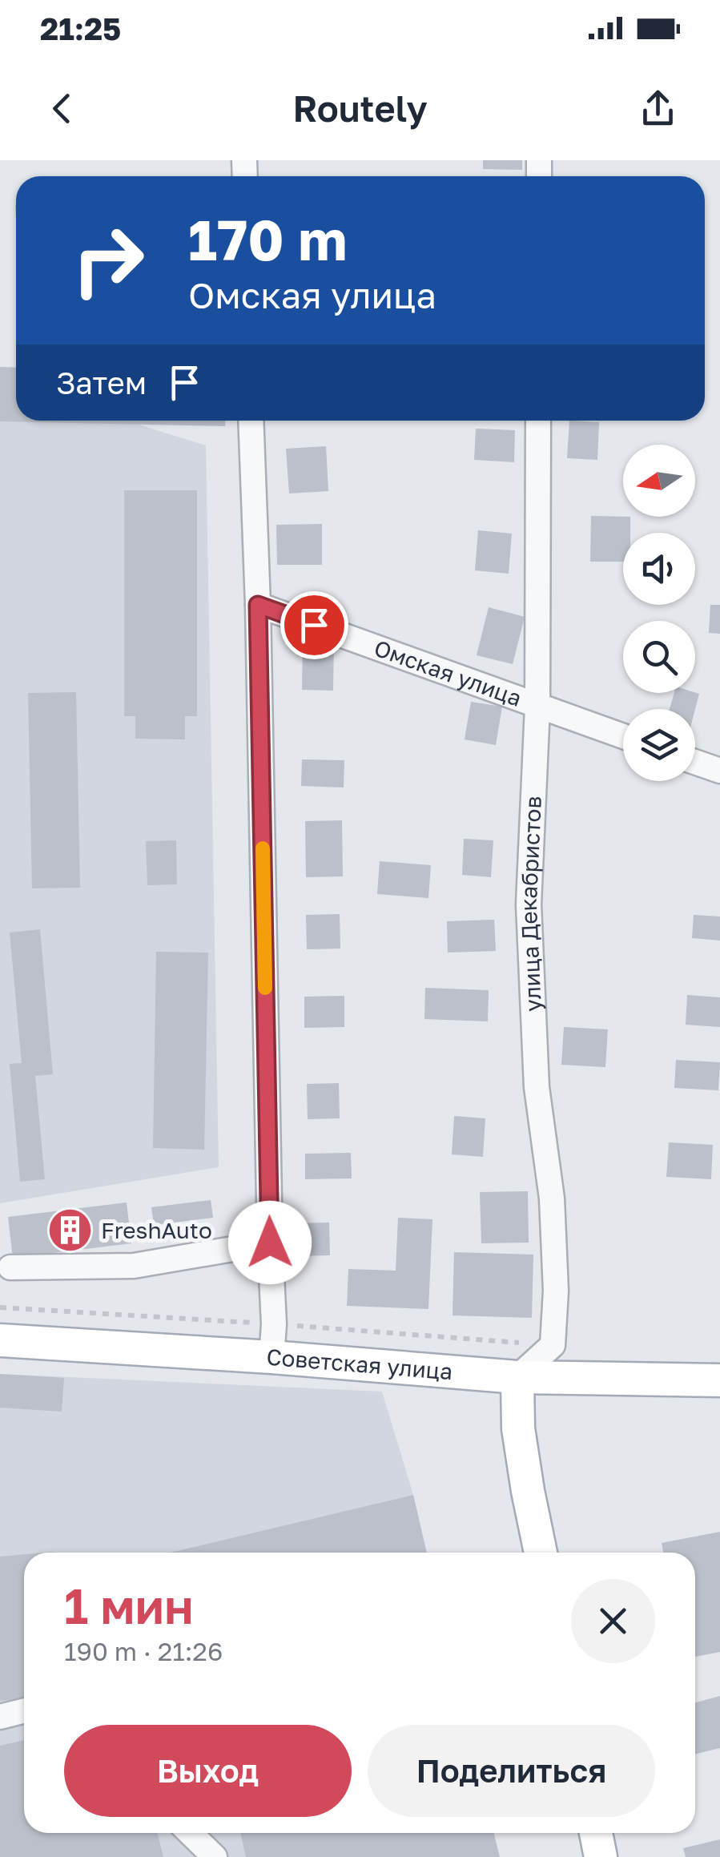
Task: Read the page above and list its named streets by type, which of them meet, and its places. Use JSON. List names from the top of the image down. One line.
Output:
{"streets":{"main road":["Советская улица"],"street":["Омская улица","улица Декабристов"]},"crossings":[["Омская улица","улица Декабристов"]],"places":{"building":["FreshAuto"]},"north":"left","page":{"status":"21:25","header":"Routely","turn":["170 m","Омская улица"],"then":"Затем","heading":["1 мин","190 m · 21:26"],"buttons":["Выход","Поделиться"]}}
